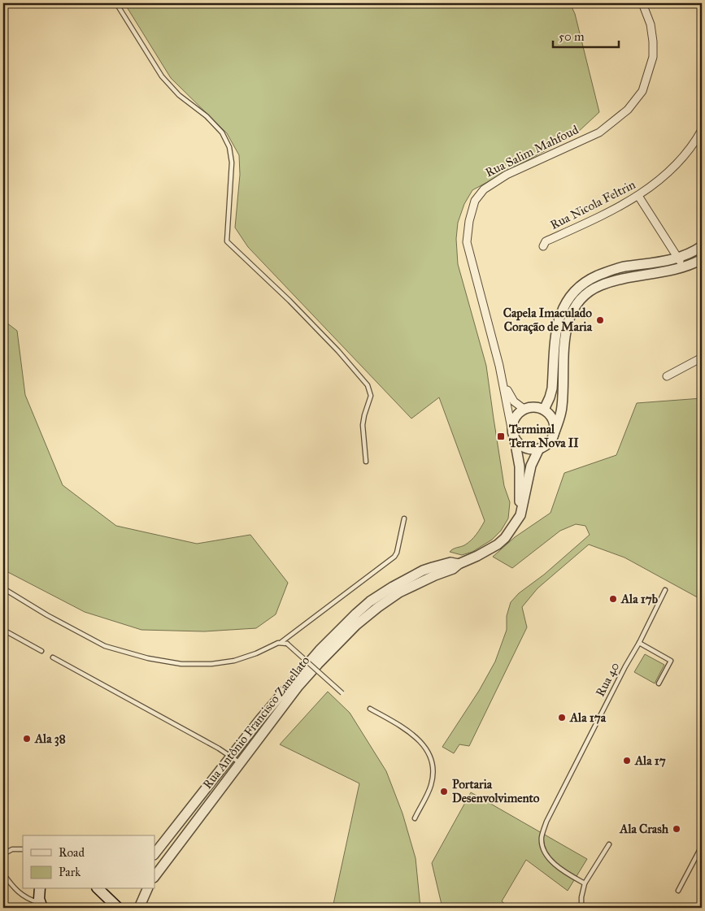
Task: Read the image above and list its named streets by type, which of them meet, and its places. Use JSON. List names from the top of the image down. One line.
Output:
{"streets":{"street":["Rua Salim Mahfoud","Rua Nicola Feltrin","Rua Antônio Francisco Zanellato"],"lane":["Rua 40"]},"crossings":[["Rua Salim Mahfoud","Rua Antônio Francisco Zanellato"]],"places":{"other":["Capela Imaculado Coração de Maria","Ala 17b","Ala 17a","Ala 38","Ala 17","Portaria Desenvolvimento","Ala Crash"],"transit":["Terminal Terra Nova II"]},"legend":["Road","Park"],"scale_bar":"50 m"}
